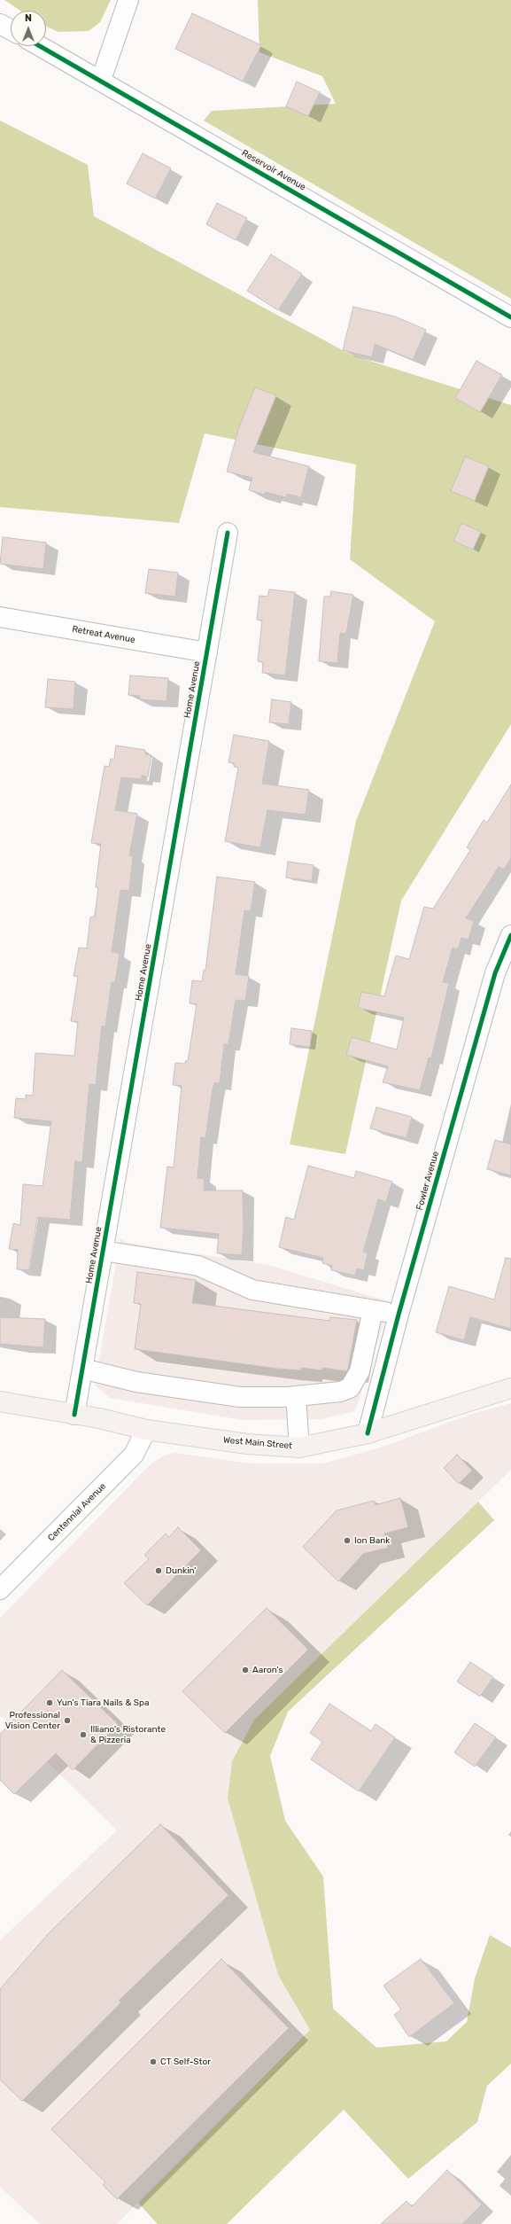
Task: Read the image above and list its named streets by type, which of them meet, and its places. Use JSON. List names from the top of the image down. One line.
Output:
{"streets":{"main road":["West Main Street"],"street":["Reservoir Avenue","Retreat Avenue","Home Avenue","Fowler Avenue","Centennial Avenue"]},"crossings":[["Retreat Avenue","Home Avenue"],["Home Avenue","West Main Street"],["Fowler Avenue","West Main Street"],["West Main Street","Centennial Avenue"]],"places":["Ion Bank","Dunkin'","Aaron's","Yun's Tiara Nails & Spa","Professional Vision Center","Illiano's Ristorante & Pizzeria","CT Self-Stor"],"north":"top"}
